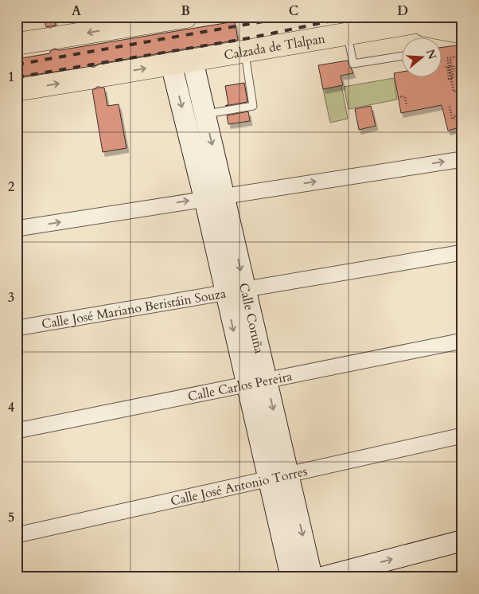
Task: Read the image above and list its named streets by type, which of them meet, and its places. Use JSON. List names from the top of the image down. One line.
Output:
{"streets":{"highway":["Calzada de Tlalpan"],"street":["Calle José Mariano Beristáin Souza","Calle Coruña","Calle Carlos Pereira","Calle José Antonio Torres"]},"crossings":[["Calzada de Tlalpan","Calle Coruña"],["Calle José Mariano Beristáin Souza","Calle Coruña"],["Calle Coruña","Calle Carlos Pereira"],["Calle Coruña","Calle José Antonio Torres"]],"north":"right","grid":{"columns":["A","B","C","D"],"rows":["1","2","3","4","5"]}}
